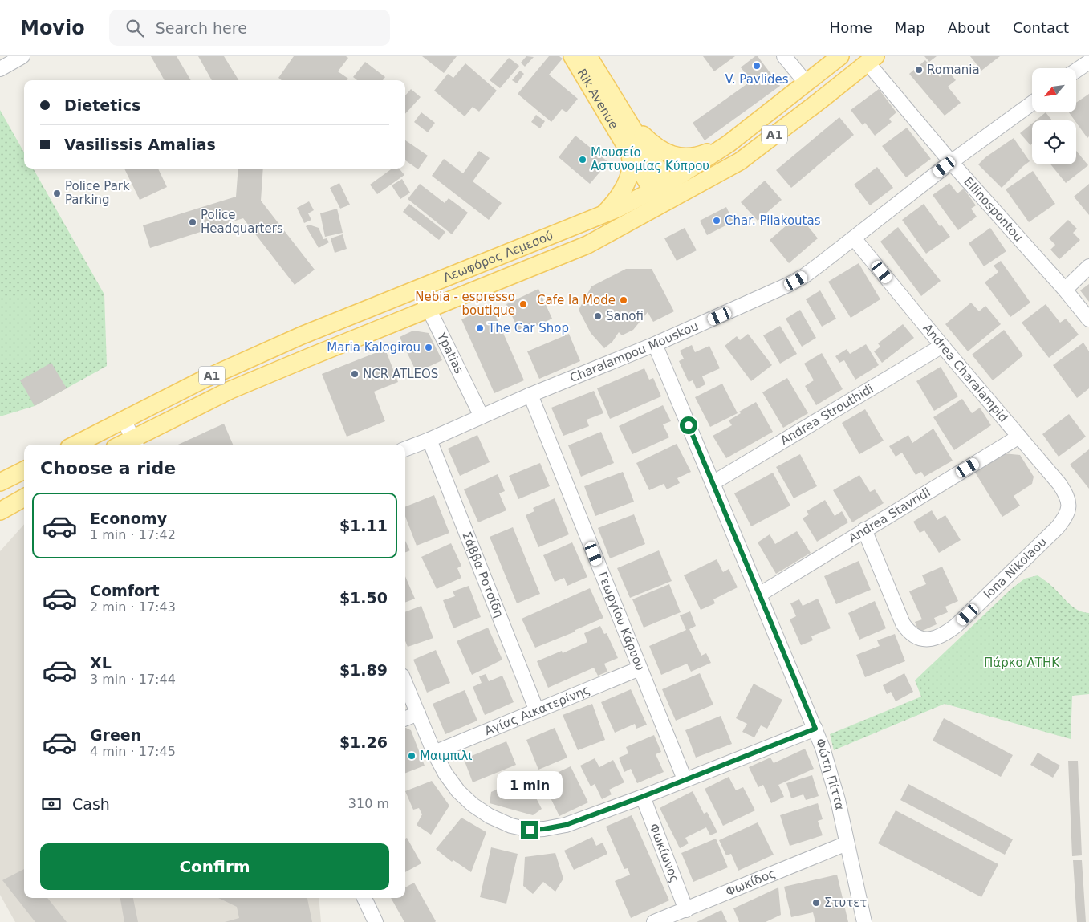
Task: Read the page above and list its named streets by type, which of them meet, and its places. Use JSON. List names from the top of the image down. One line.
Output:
{"streets":{"main road":["Rik Avenue","A1","Λεωφόρος Λεμεσού"],"street":["Ellinospontou","Charalampou Mouskou","Ypatias","Andrea Charalampid","Andrea Strouthidi","Andrea Stavridi","Iona Nikolaou","Σάββα Ροτσίδη","Γεωργίου Κάρυου","Αγίας Αικατερίνης","Φώτη Πίττα","Φωκίωνος","Φωκίδος"]},"crossings":[["Rik Avenue","Λεωφόρος Λεμεσού"],["Ellinospontou","Λεωφόρος Λεμεσού"],["Ellinospontou","Charalampou Mouskou"],["Λεωφόρος Λεμεσού","Ypatias"],["Charalampou Mouskou","Ypatias"],["Charalampou Mouskou","Andrea Charalampid"],["Charalampou Mouskou","Σάββα Ροτσίδη"],["Charalampou Mouskou","Γεωργίου Κάρυου"],["Charalampou Mouskou","Φώτη Πίττα"],["Andrea Charalampid","Andrea Strouthidi"],["Andrea Charalampid","Andrea Stavridi"],["Andrea Charalampid","Iona Nikolaou"],["Andrea Strouthidi","Φώτη Πίττα"],["Andrea Stavridi","Iona Nikolaou"],["Andrea Stavridi","Φώτη Πίττα"],["Σάββα Ροτσίδη","Αγίας Αικατερίνης"],["Γεωργίου Κάρυου","Αγίας Αικατερίνης"],["Φώτη Πίττα","Φωκίδος"],["Φωκίωνος","Φωκίδος"]],"parks":["Πάρκο ΑΤΗΚ"],"places":["V. Pavlides","Romania","Μουσείο Αστυνομίας Κύπρου","Police Park Parking","Char. Pilakoutas","Police Headquarters","Cafe la Mode","Nebia - espresso boutique","Sanofi","The Car Shop","Maria Kalogirou","NCR ATLEOS","Μαιμπιλι","Στυτετ"],"north":"bottom left","page":{"header":"Movio","search":"Search here","nav":["Home","Map","About","Contact"],"banner":["Dietetics","Vasilissis Amalias"],"heading":"Choose a ride","list":[{"name":"Economy","note":"1 min · 17:42","value":"$1.11"},{"name":"Comfort","note":"2 min · 17:43","value":"$1.50"},{"name":"XL","note":"3 min · 17:44","value":"$1.89"},{"name":"Green","note":"4 min · 17:45","value":"$1.26"}],"bubble":"1 min","pay":["Cash","310 m"],"buttons":"Confirm"}}
